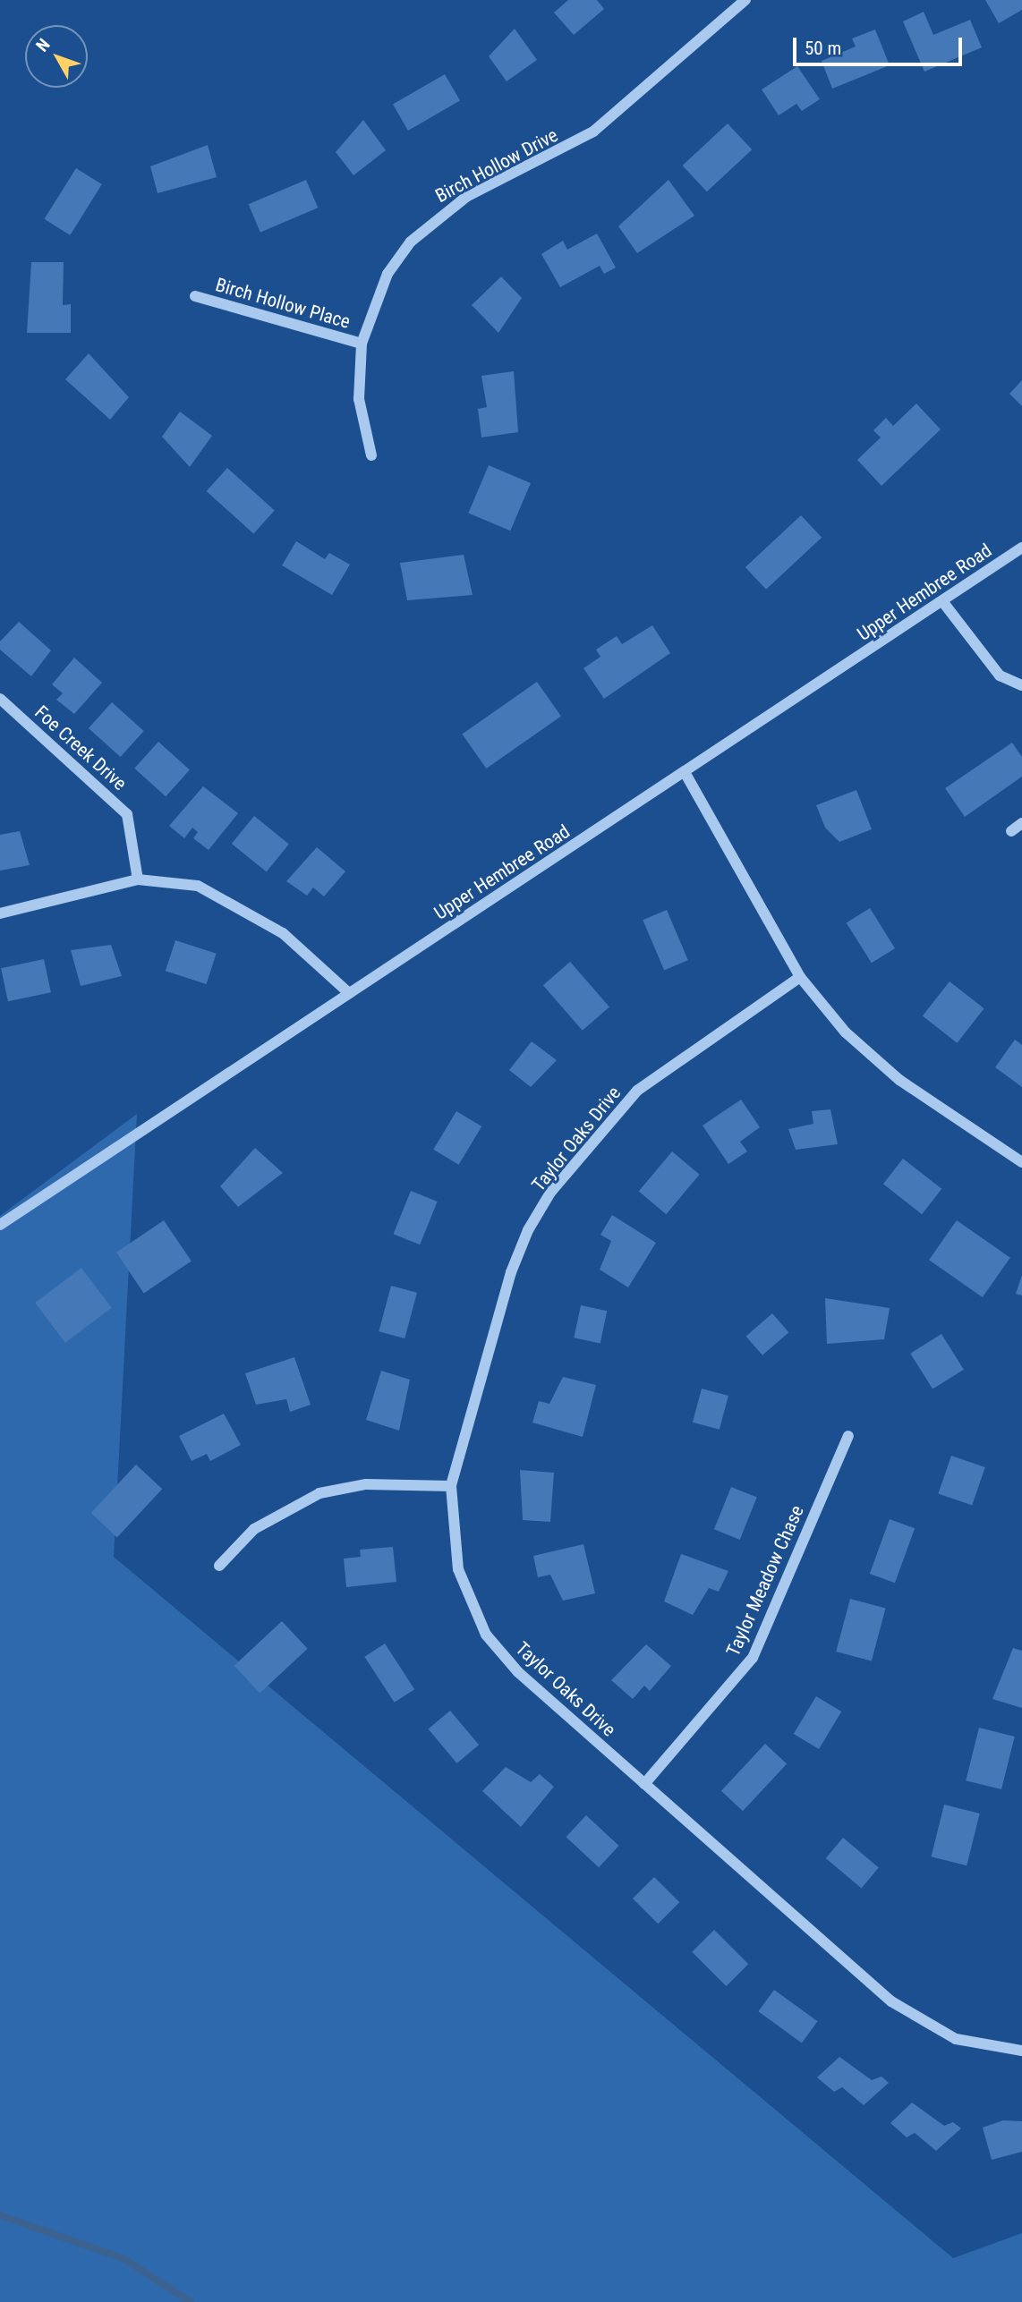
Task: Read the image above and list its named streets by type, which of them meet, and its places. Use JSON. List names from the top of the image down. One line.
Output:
{"streets":{"street":["Birch Hollow Drive","Birch Hollow Place","Upper Hembree Road","Foe Creek Drive","Taylor Oaks Drive","Taylor Meadow Chase"]},"crossings":[["Birch Hollow Drive","Birch Hollow Place"],["Taylor Oaks Drive","Taylor Meadow Chase"]],"scale_bar":"50 m","north":"top left"}
